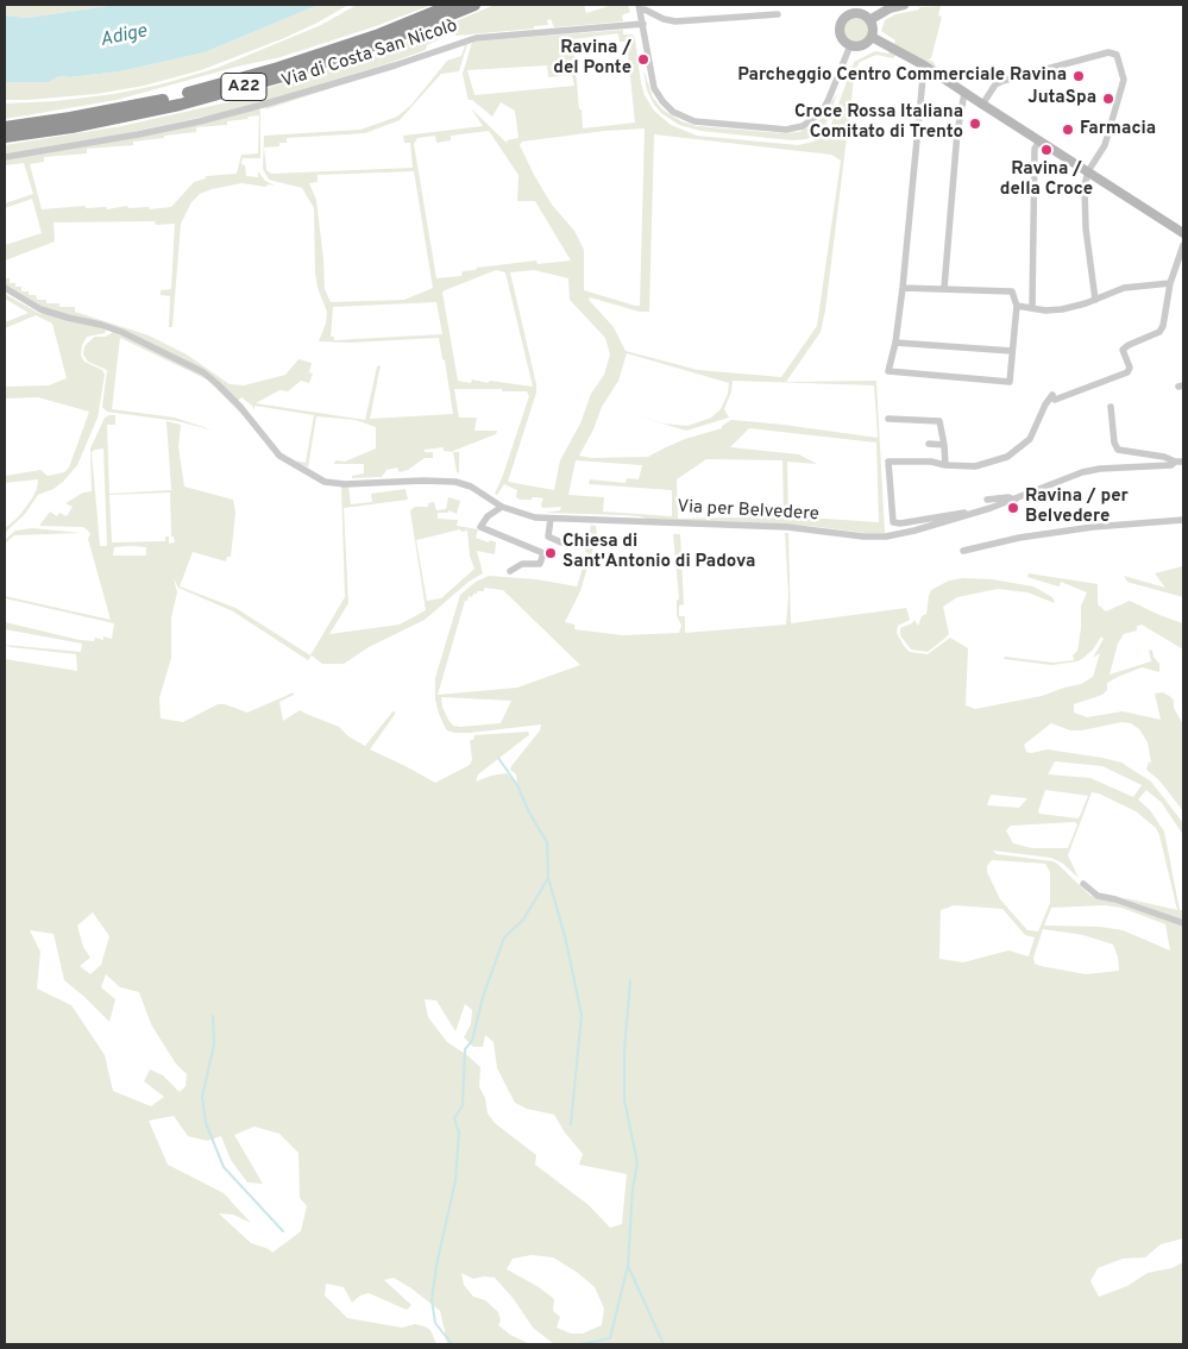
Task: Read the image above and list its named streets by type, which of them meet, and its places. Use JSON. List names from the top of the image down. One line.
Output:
{"streets":{"highway":["A22"],"street":["Via di Costa San Nicolò","Via per Belvedere"]},"water":["Adige"],"places":["Ravina / del Ponte","Parcheggio Centro Commerciale Ravina","JutaSpa","Croce Rossa Italiana Comitato di Trento","Farmacia","Ravina / della Croce","Ravina / per Belvedere","Chiesa di Sant'Antonio di Padova"]}
